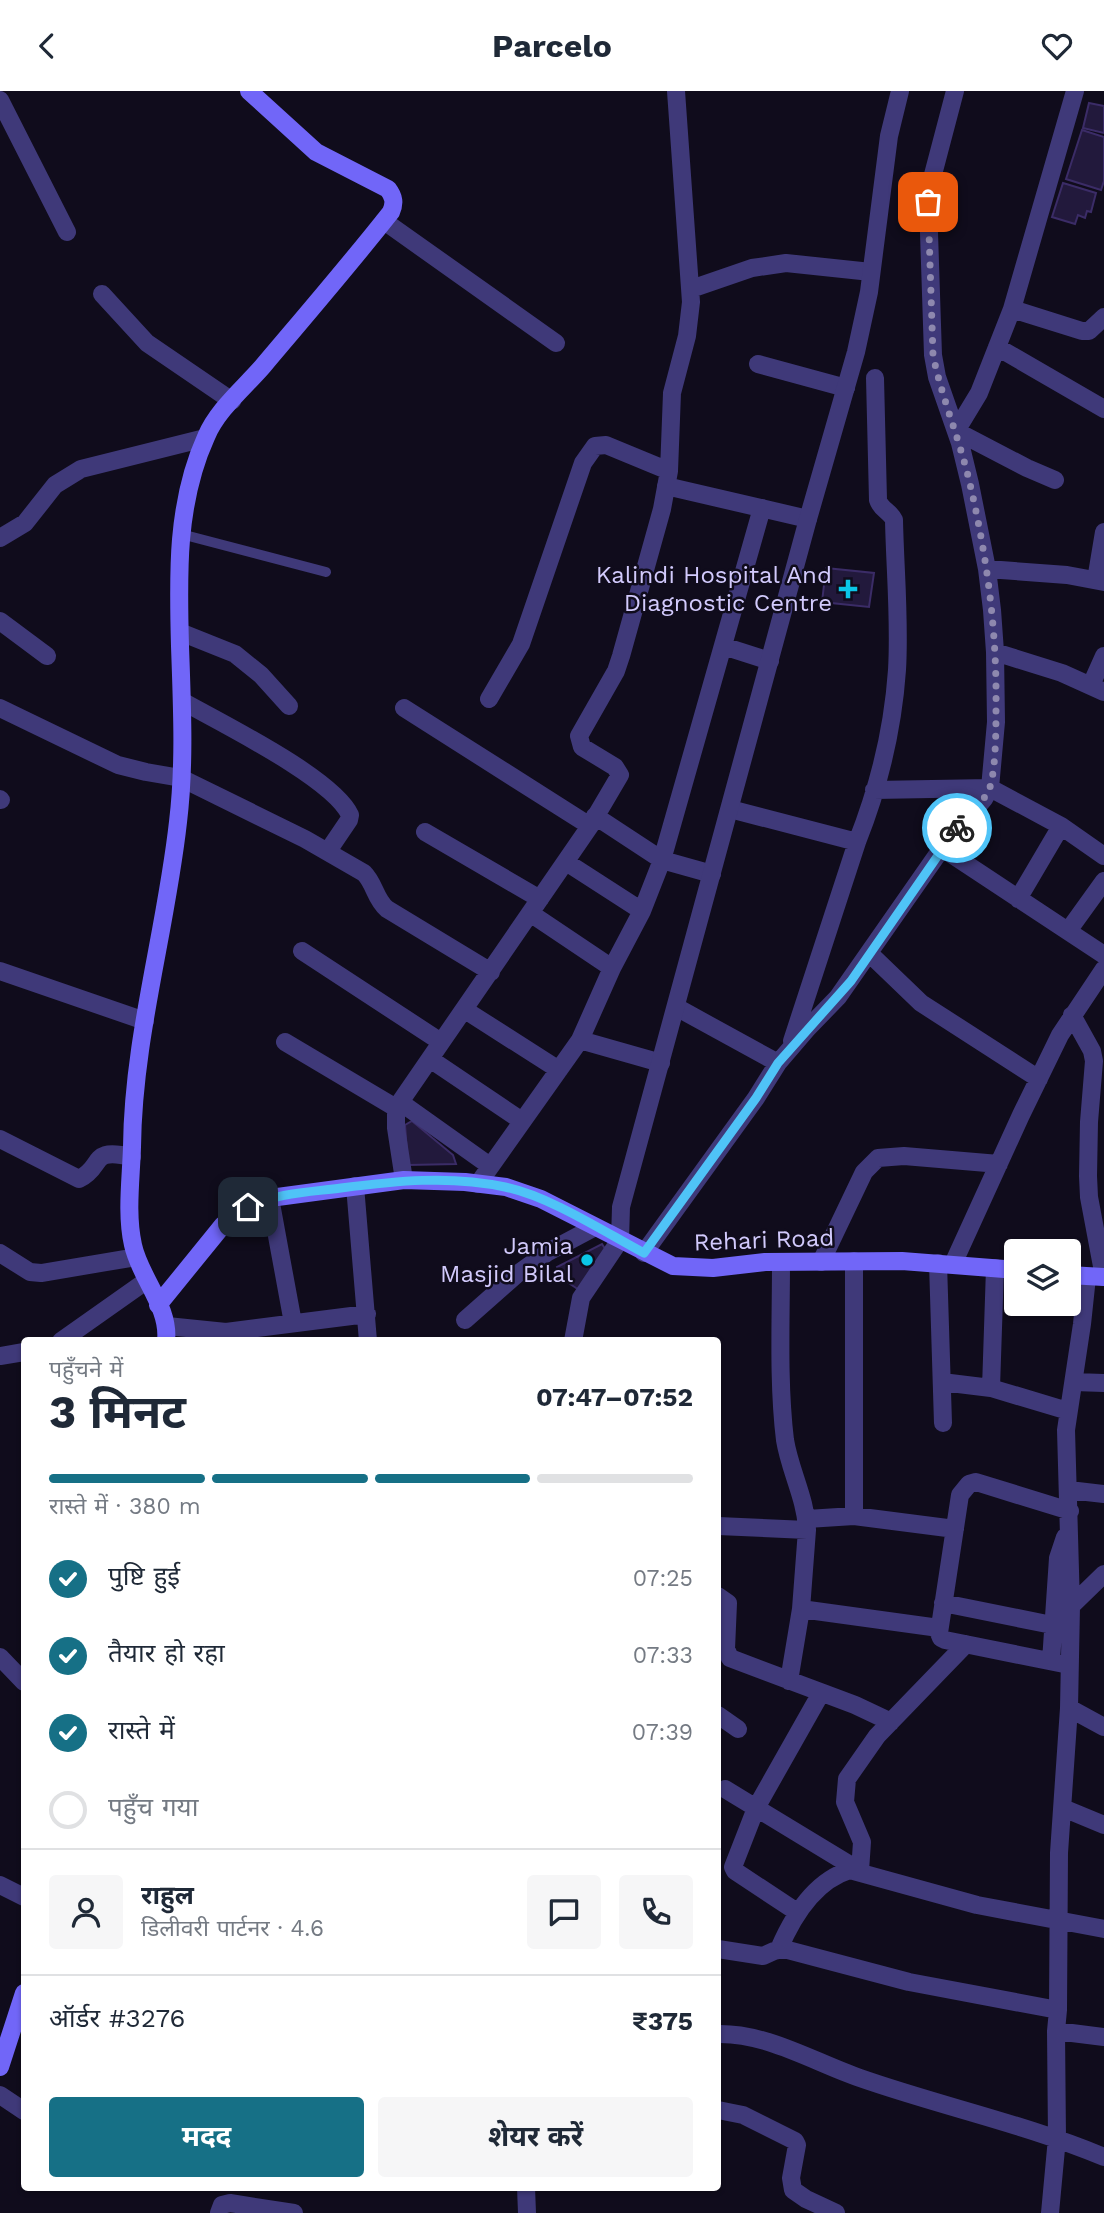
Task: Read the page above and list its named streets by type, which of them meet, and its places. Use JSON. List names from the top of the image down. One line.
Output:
{"streets":{"main road":["Rehari Road"]},"places":{"health":["Kalindi Hospital And Diagnostic Centre"],"other":["Jamia Masjid Bilal"]},"page":{"header":"Parcelo","heading":["3 मिनट","पहुँचने में","07:47–07:52"],"panel":["राहुल","डिलीवरी पार्टनर · 4.6","ऑर्डर #3276","₹375"],"bar":"रास्ते में · 380 m","list":[["पुष्टि हुई","07:25"],["तैयार हो रहा","07:33"],["रास्ते में","07:39"],"पहुँच गया"],"buttons":["मदद","शेयर करें"]}}
